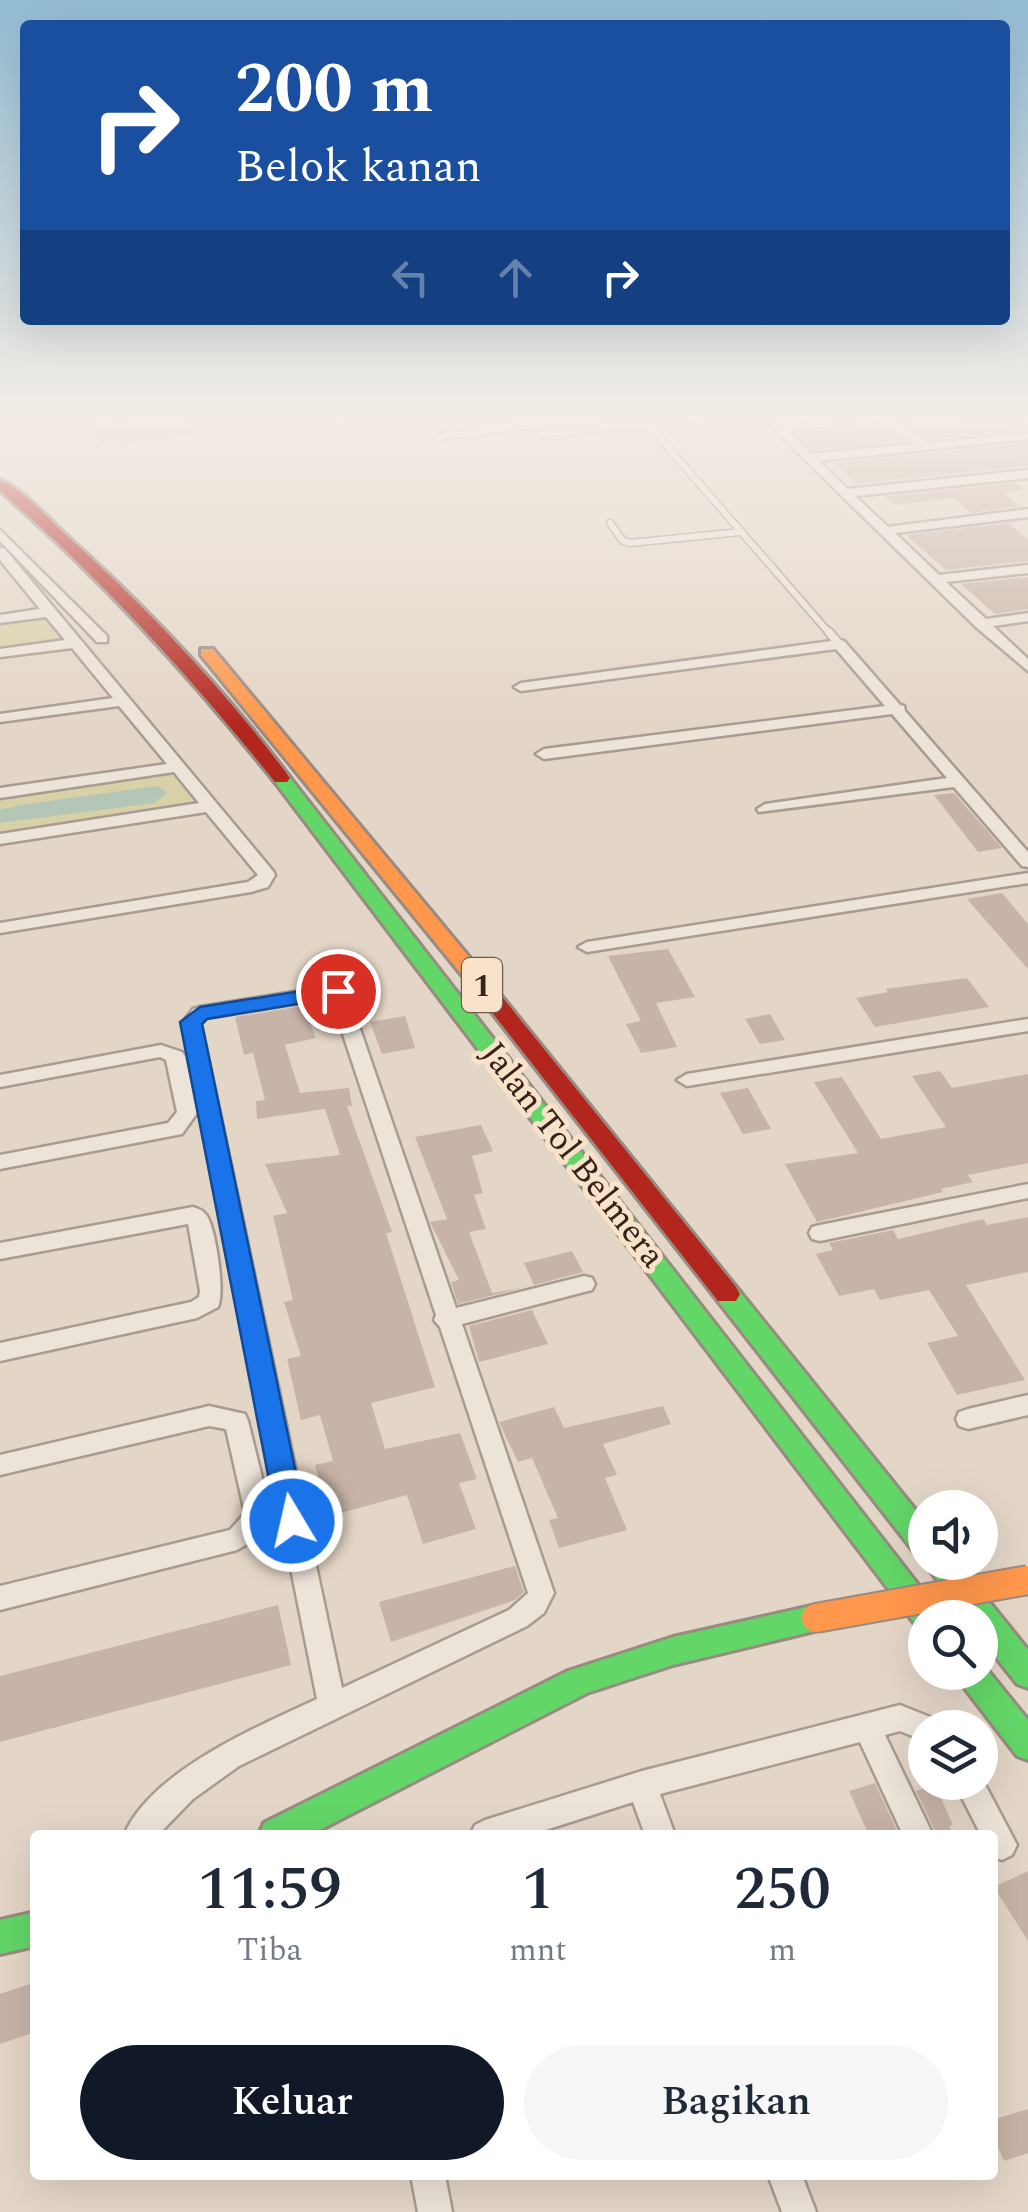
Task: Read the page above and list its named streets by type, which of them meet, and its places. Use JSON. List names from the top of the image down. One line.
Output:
{"streets":{"main road":["1","Jalan Tol Belmera"]},"page":{"turn":["200 m","Belok kanan"],"eta":["11:59","Tiba","1","mnt","250","m"],"buttons":["Keluar","Bagikan"]}}
